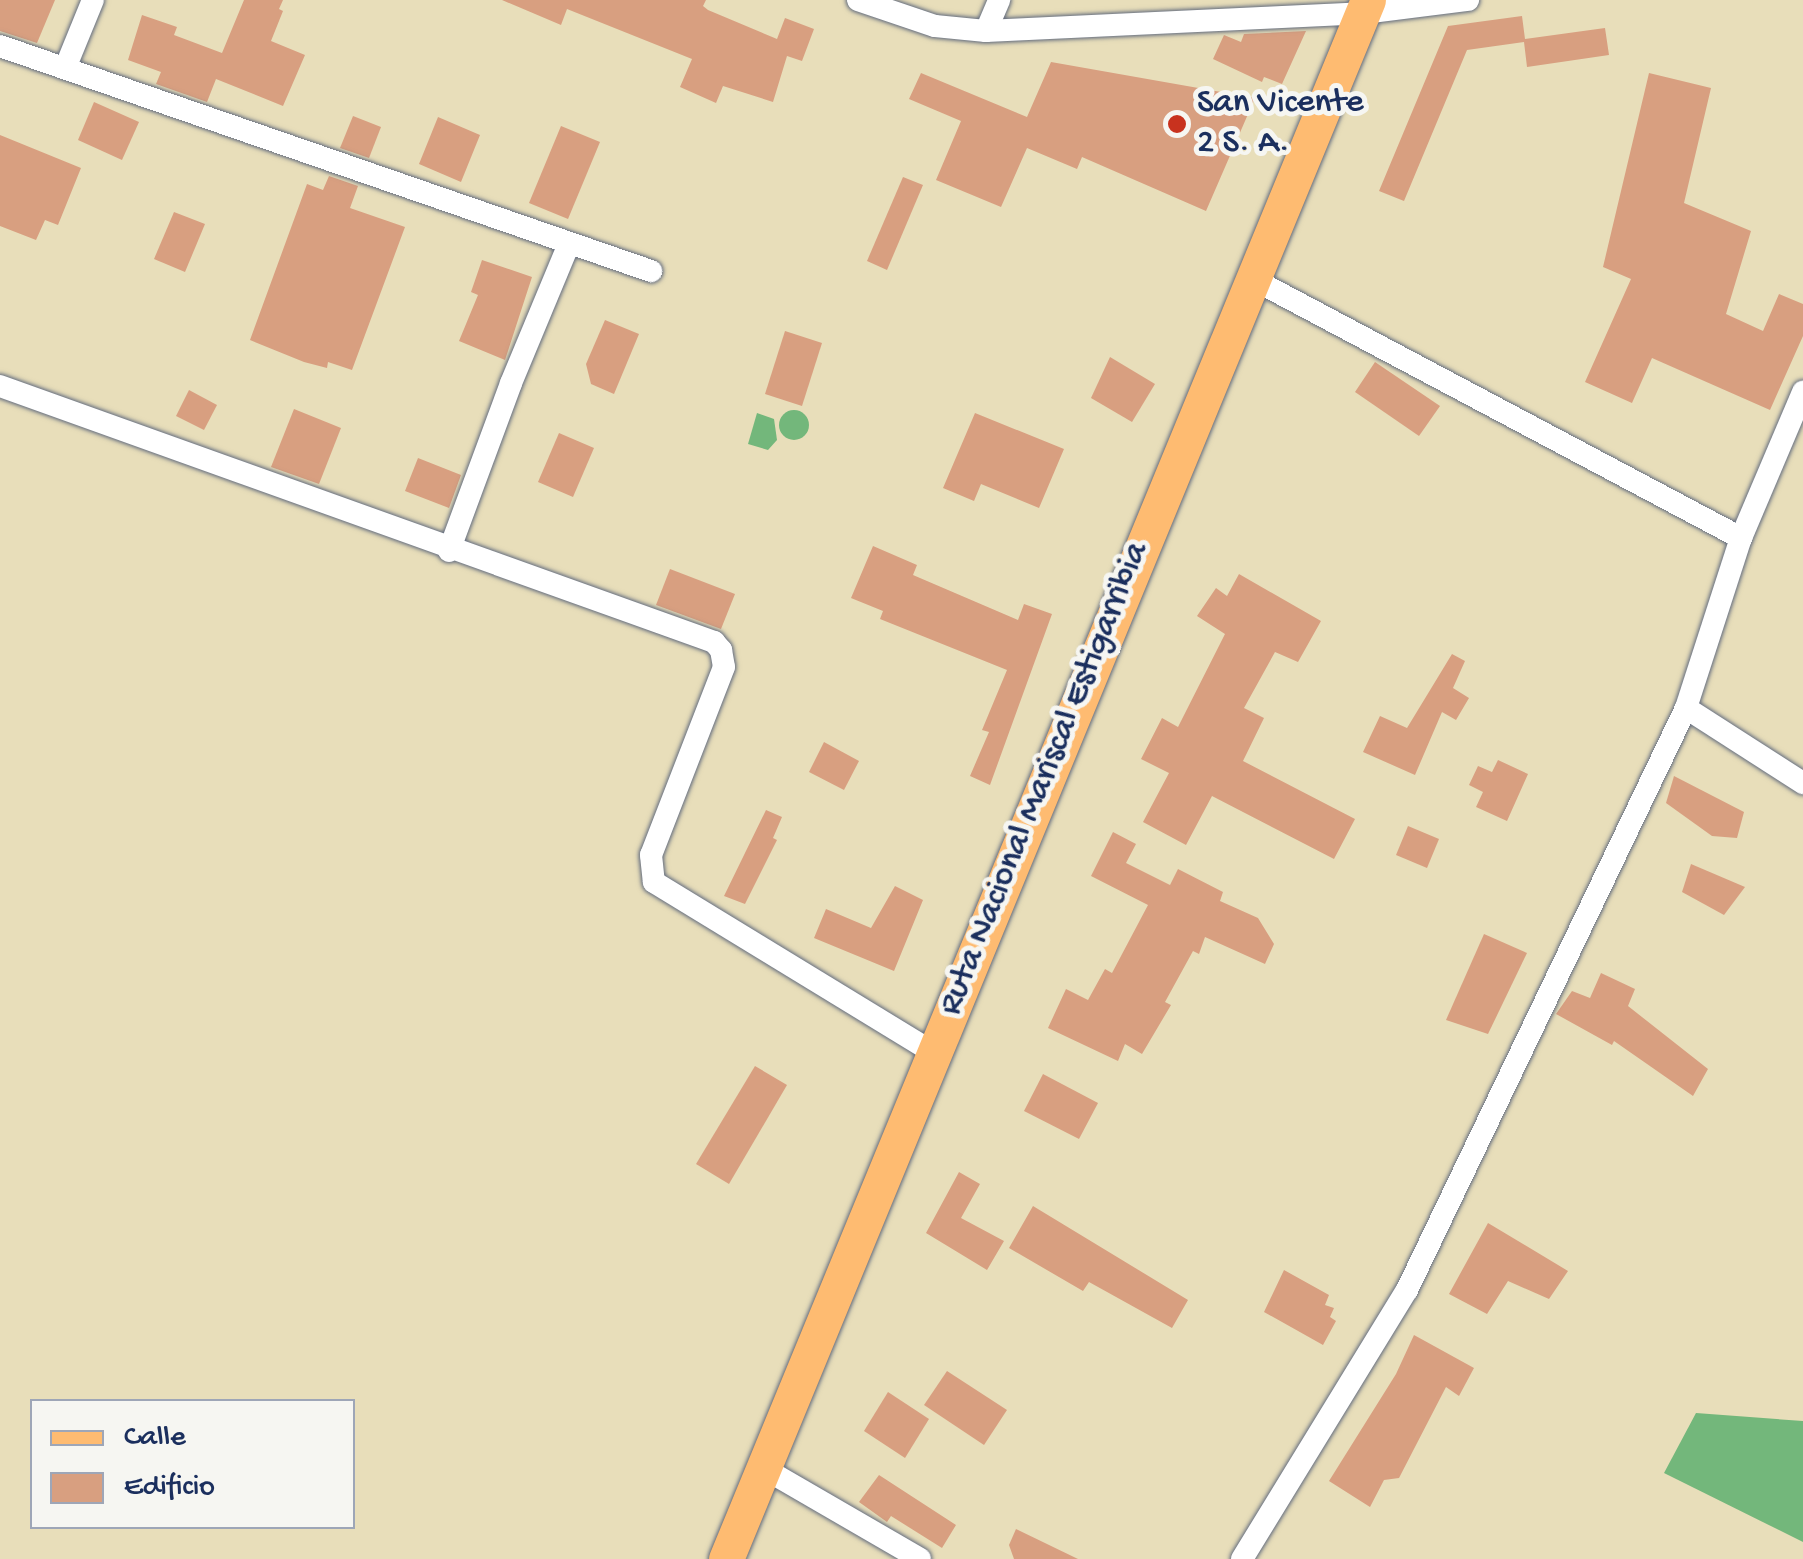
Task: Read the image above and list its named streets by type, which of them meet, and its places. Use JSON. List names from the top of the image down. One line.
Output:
{"streets":{"main road":["Ruta Nacional Mariscal Estigarribia"]},"places":["San Vicente 2 S. A."],"legend":["Calle","Edificio"]}
